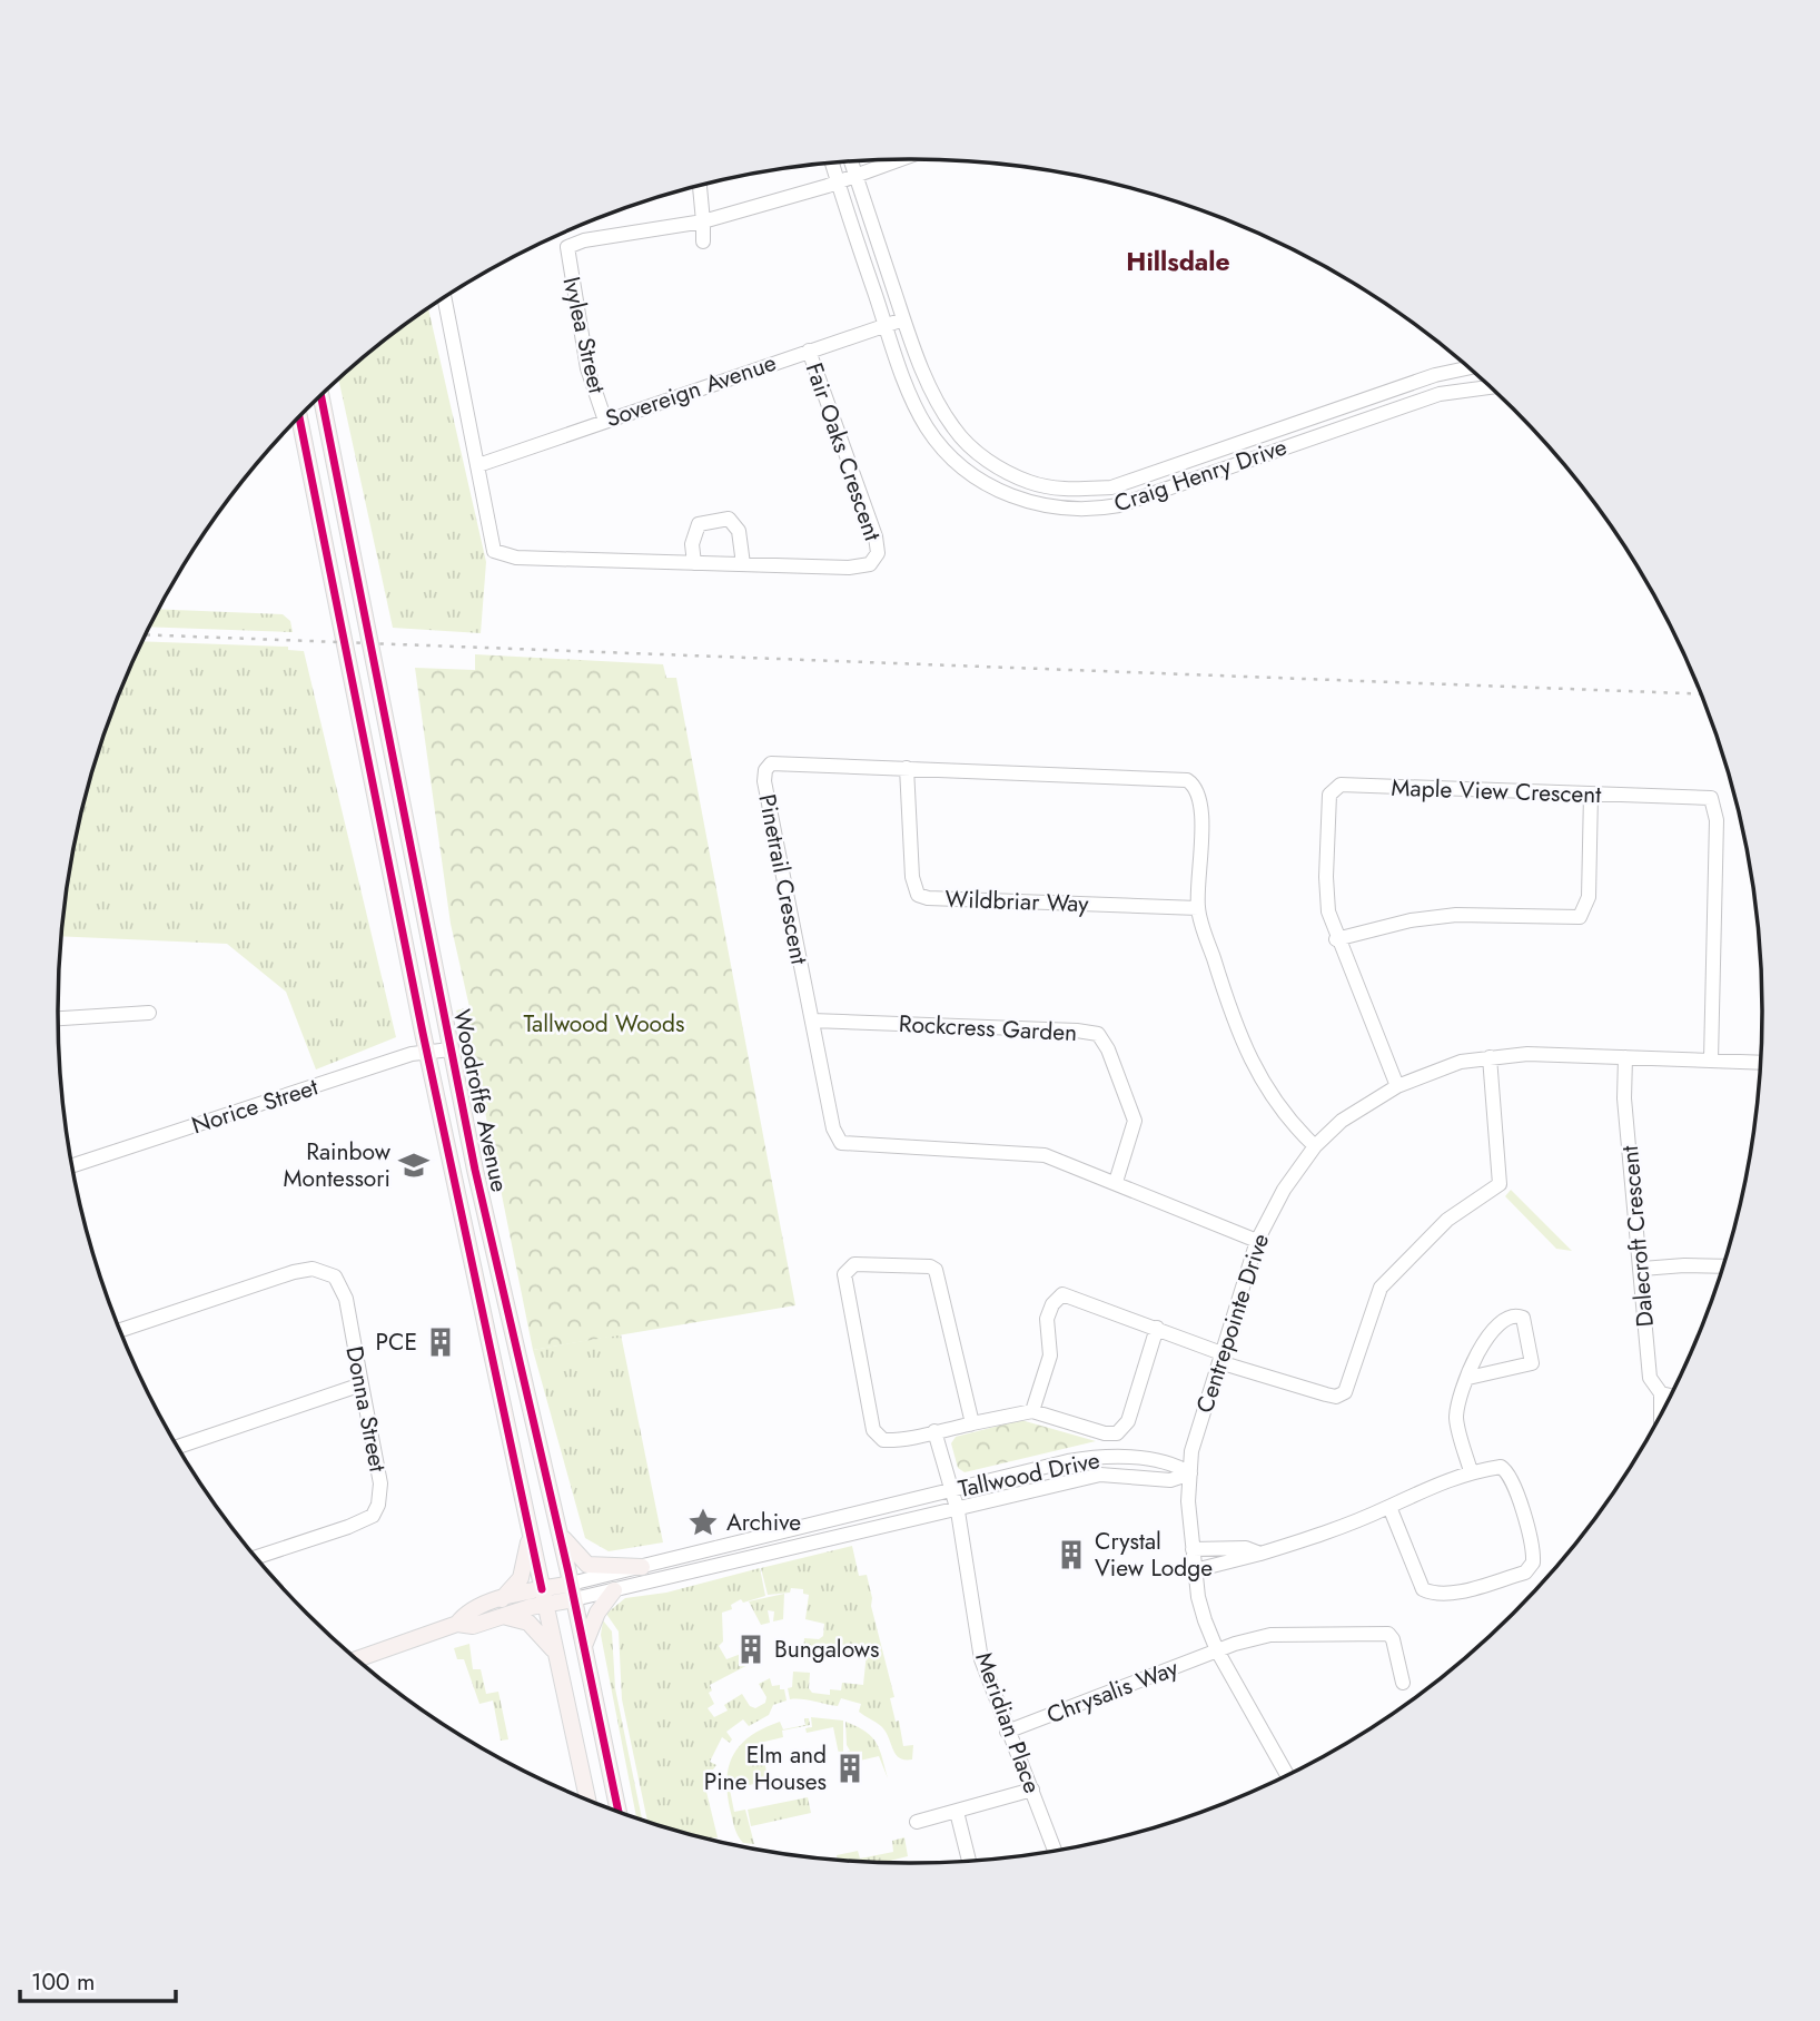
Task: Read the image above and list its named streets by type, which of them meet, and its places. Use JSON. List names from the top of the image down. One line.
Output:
{"streets":{"main road":["Woodroffe Avenue","Tallwood Drive"],"street":["Ivylea Street","Sovereign Avenue","Fair Oaks Crescent","Craig Henry Drive","Maple View Crescent","Pinetrail Crescent","Wildbriar Way","Rockcress Garden","Norice Street","Dalecroft Crescent","Centrepointe Drive","Donna Street","Chrysalis Way","Meridian Place"]},"crossings":[["Ivylea Street","Sovereign Avenue"],["Ivylea Street","Craig Henry Drive"],["Sovereign Avenue","Fair Oaks Crescent"],["Sovereign Avenue","Craig Henry Drive"],["Maple View Crescent","Centrepointe Drive"],["Pinetrail Crescent","Wildbriar Way"],["Pinetrail Crescent","Rockcress Garden"],["Pinetrail Crescent","Centrepointe Drive"],["Woodroffe Avenue","Norice Street"],["Woodroffe Avenue","Tallwood Drive"],["Dalecroft Crescent","Centrepointe Drive"],["Centrepointe Drive","Tallwood Drive"],["Centrepointe Drive","Chrysalis Way"],["Tallwood Drive","Meridian Place"],["Chrysalis Way","Meridian Place"]],"districts":["Hillsdale"],"parks":["Tallwood Woods"],"places":{"school or university":["Rainbow Montessori"],"building":["PCE","Crystal View Lodge","Bungalows","Elm and Pine Houses"],"place":["Archive"]},"scale_bar":"100 m"}
